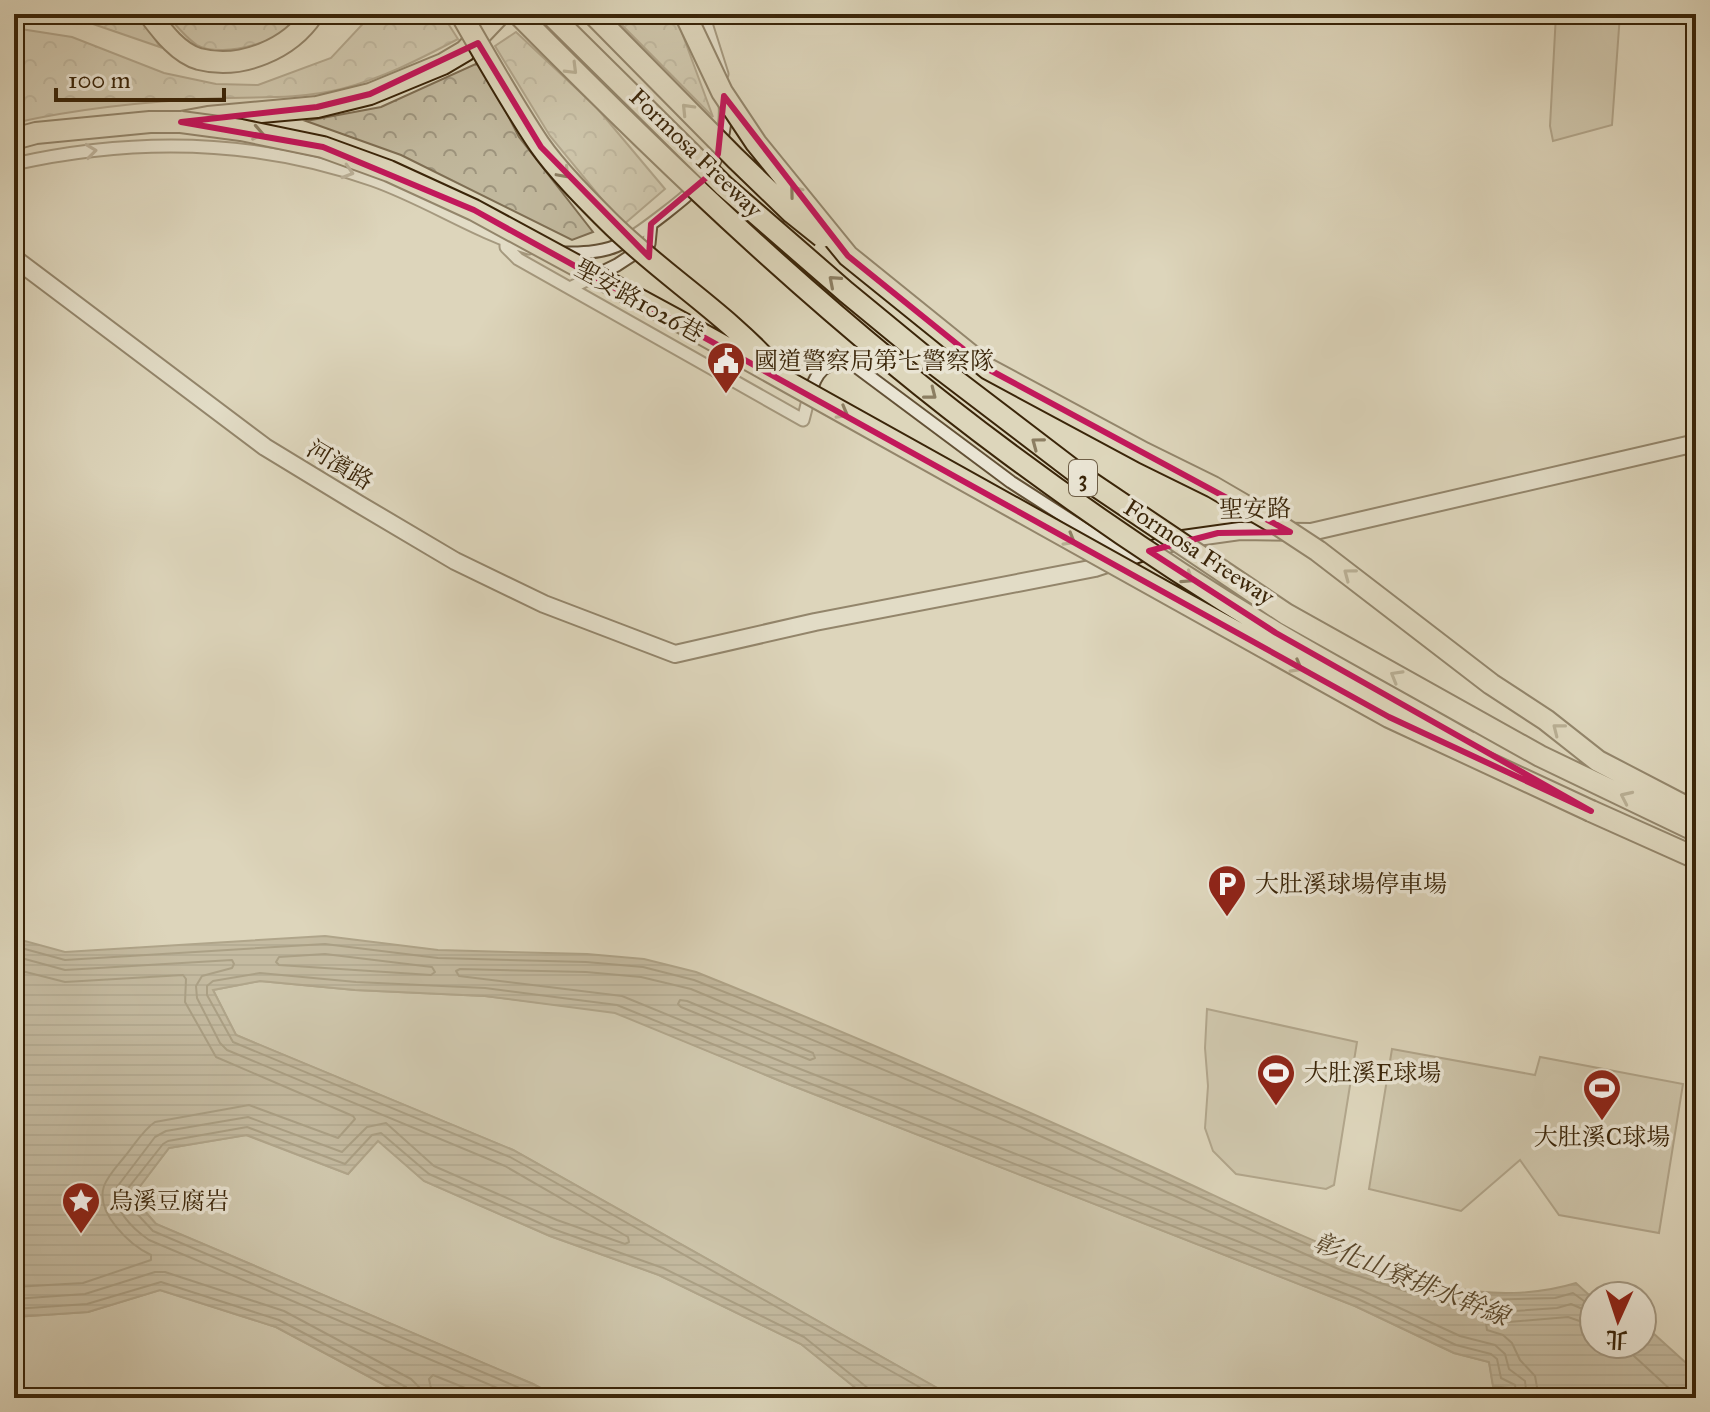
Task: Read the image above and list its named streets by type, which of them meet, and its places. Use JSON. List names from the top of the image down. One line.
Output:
{"streets":{"highway":["Formosa Freeway","3"],"street":["聖安路1026巷","河濱路","聖安路"]},"crossings":[["聖安路1026巷","聖安路"],["河濱路","聖安路"]],"water":["彰化山寮排水幹線"],"places":{"public building":["國道警察局第七警察隊"],"parking":["大肚溪球場停車場"],"sports":["大肚溪E球場","大肚溪C球場"],"place":["烏溪豆腐岩"]},"scale_bar":"100 m","north":"bottom"}
